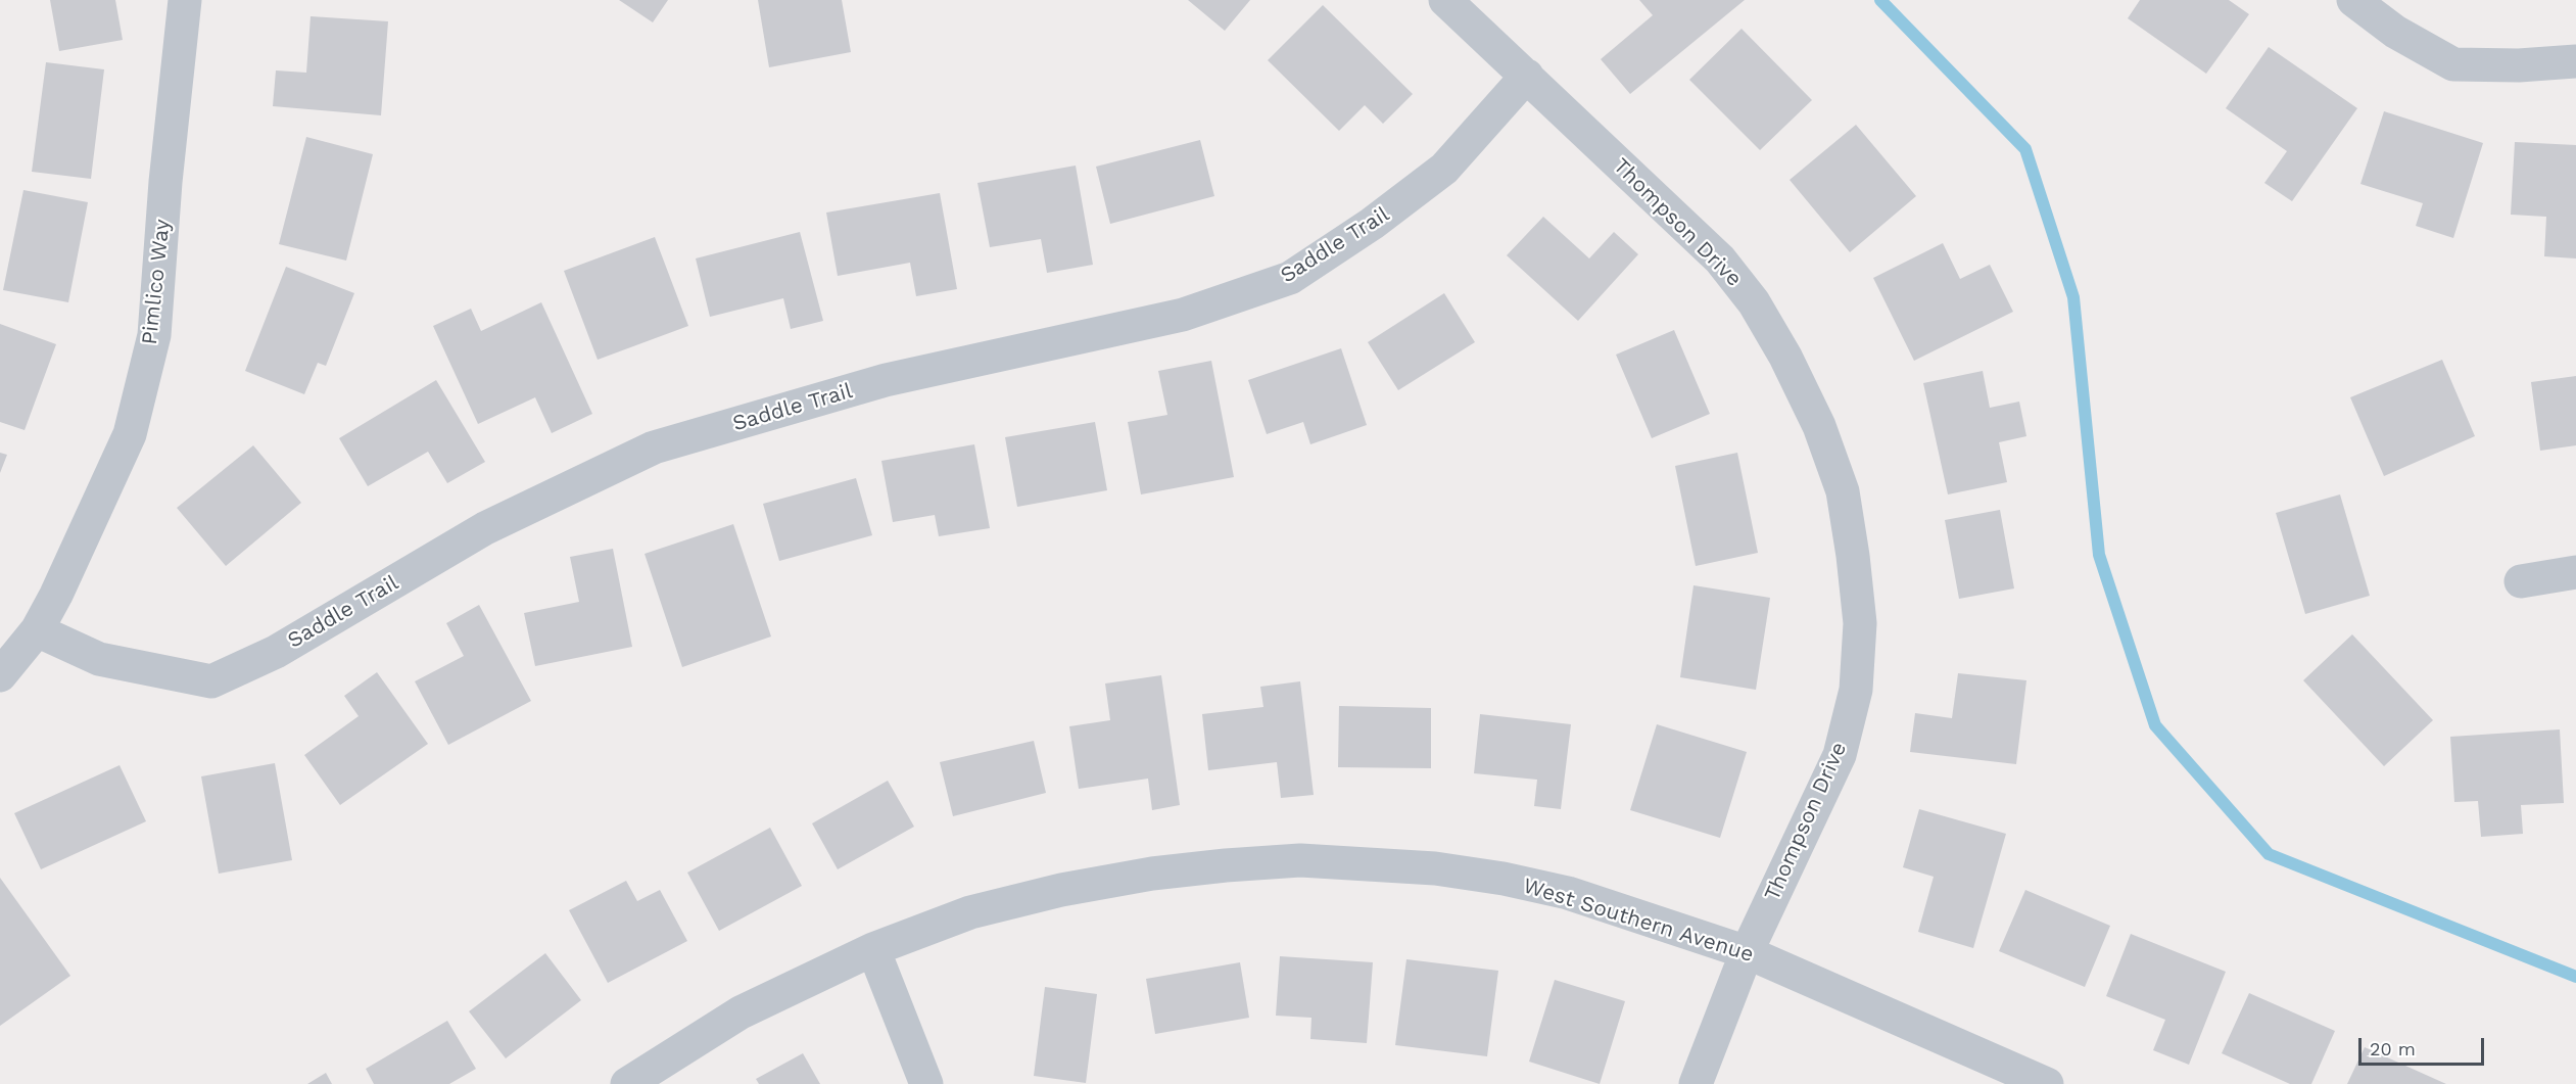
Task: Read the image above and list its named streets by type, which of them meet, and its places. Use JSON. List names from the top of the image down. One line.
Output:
{"streets":{"street":["Thompson Drive","Saddle Trail","Pimlico Way","West Southern Avenue"]},"crossings":[["Thompson Drive","Saddle Trail"],["Thompson Drive","West Southern Avenue"],["Saddle Trail","Pimlico Way"]],"scale_bar":"20 m"}
